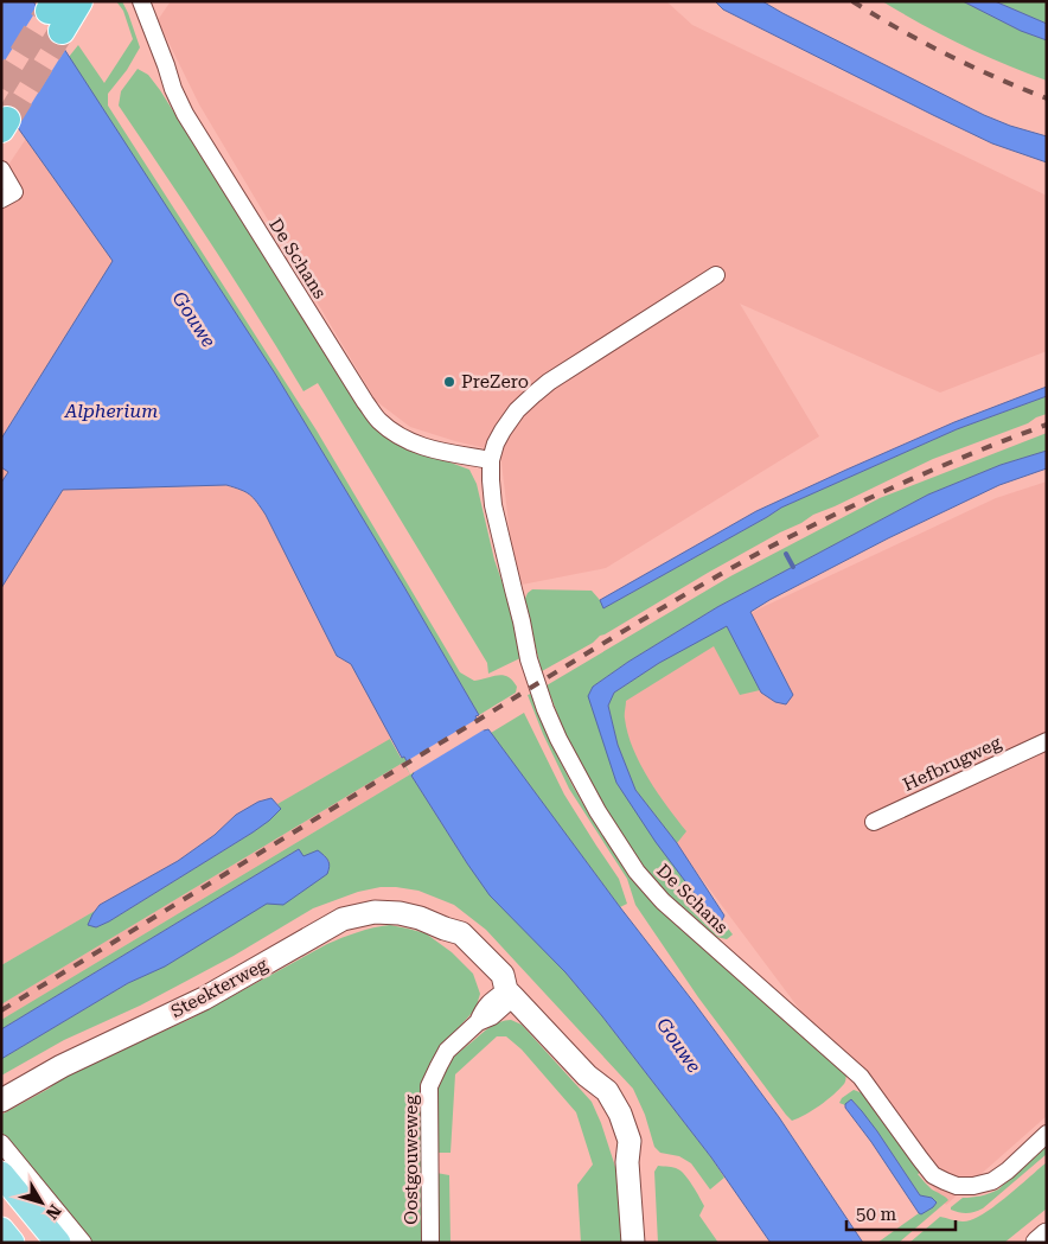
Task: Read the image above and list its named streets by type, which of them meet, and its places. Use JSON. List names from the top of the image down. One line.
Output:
{"streets":{"main road":["Steekterweg"],"street":["De Schans","Hefbrugweg","Oostgouweweg"]},"crossings":[["Steekterweg","Oostgouweweg"]],"water":["Gouwe","Alpherium"],"places":["PreZero"],"scale_bar":"50 m","north":"bottom right"}
